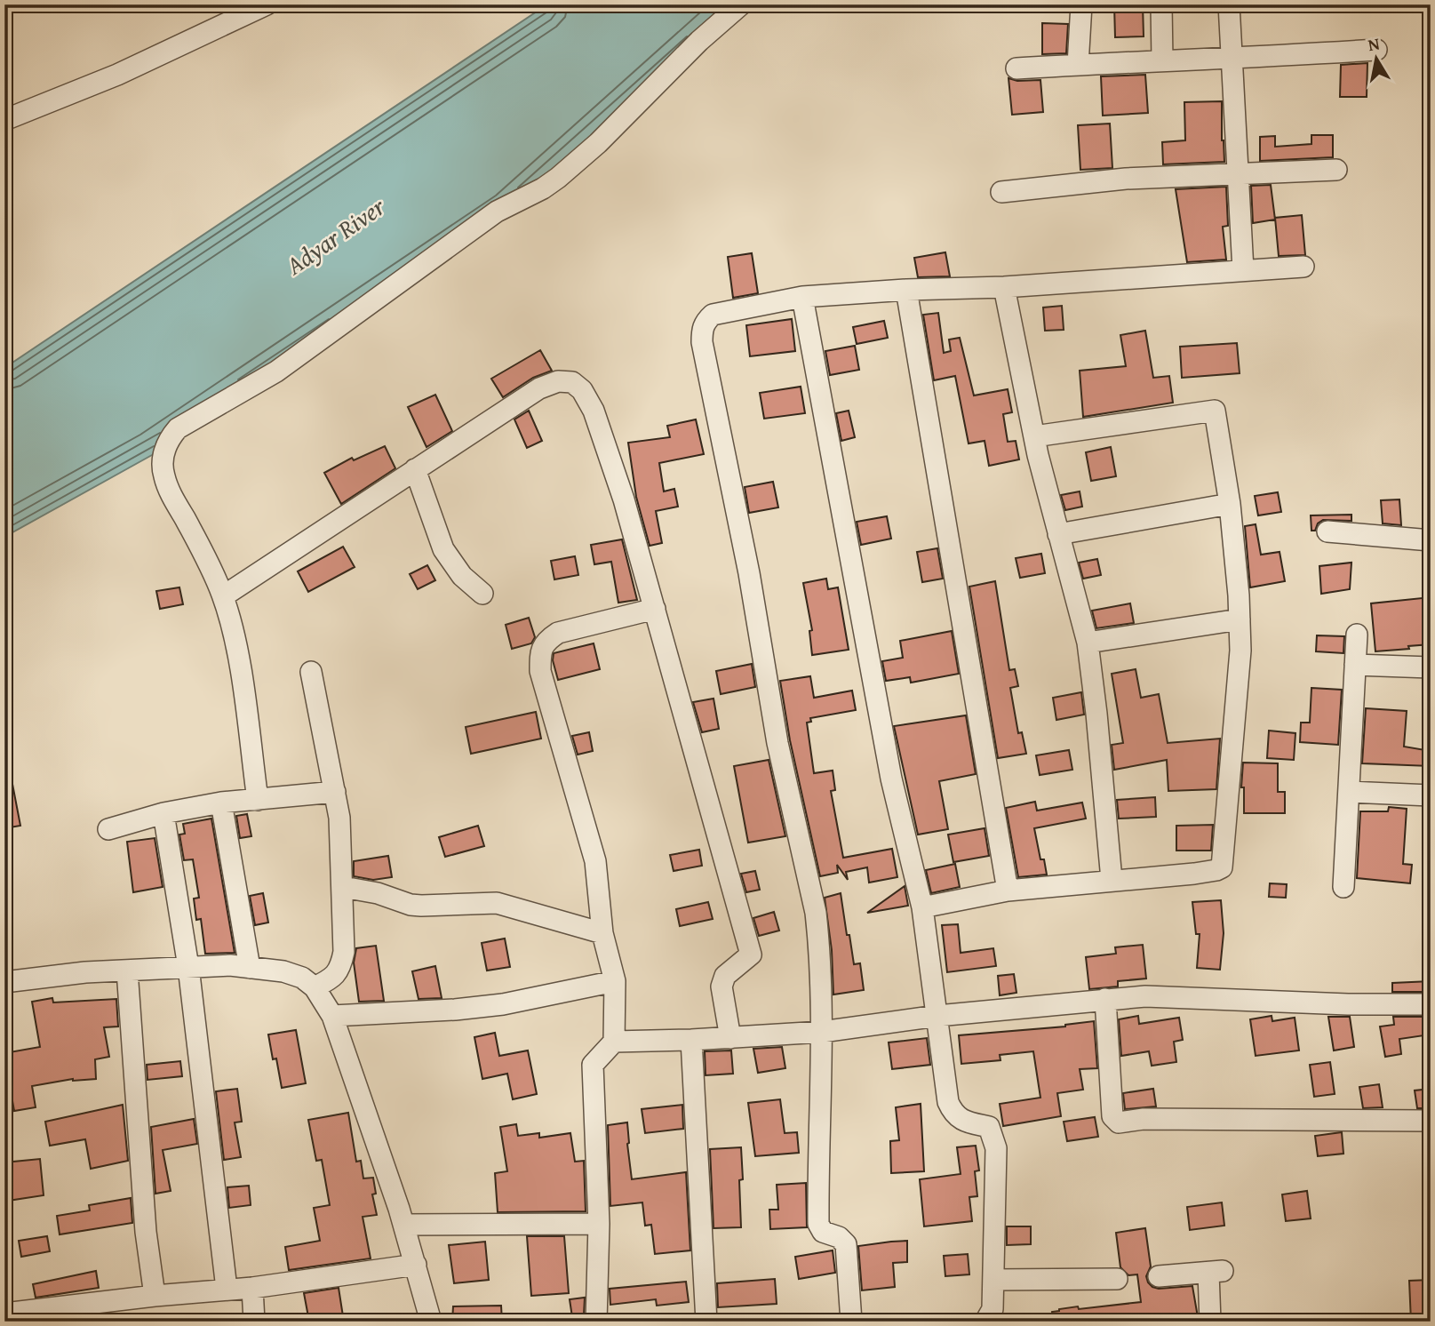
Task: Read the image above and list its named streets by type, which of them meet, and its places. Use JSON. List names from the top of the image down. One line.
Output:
{"water":["Adyar River"],"north":"top"}
